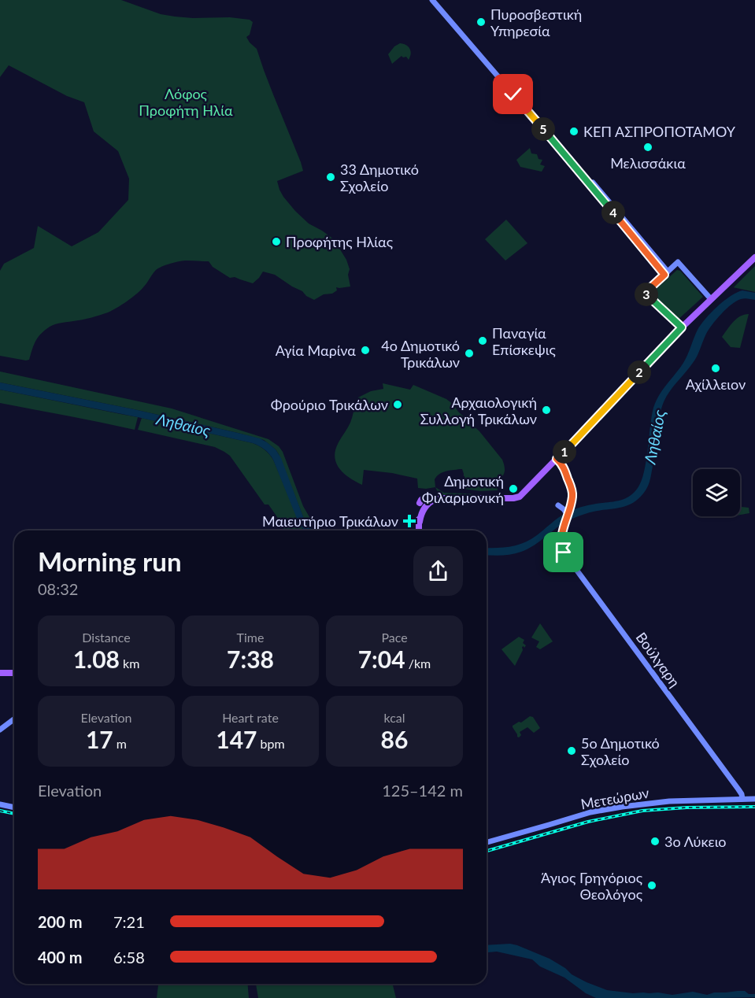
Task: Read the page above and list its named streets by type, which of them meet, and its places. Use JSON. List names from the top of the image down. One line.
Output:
{"streets":{"main road":["Βούλγαρη","Μετεώρων"]},"crossings":[["Βούλγαρη","Μετεώρων"]],"water":["Ληθαίος"],"parks":["Λόφος Προφήτη Ηλία"],"places":{"other":["Πυροσβεστική Υπηρεσία","ΚΕΠ ΑΣΠΡΟΠΟΤΑΜΟΥ","Μελισσάκια","33 Δημοτικό Σχολείο","Προφήτης Ηλίας","Παναγία Επίσκεψις","Αγία Μαρίνα","4ο Δημοτικό Τρικάλων","Αχίλλειον","Φρούριο Τρικάλων","Αρχαιολογική Συλλογή Τρικάλων","Δημοτική Φιλαρμονική","5ο Δημοτικό Σχολείο","3ο Λύκειο","Άγιος Γρηγόριος Θεολόγος"],"health":["Μαιευτήριο Τρικάλων"]},"page":{"pins":["5","4","3","2","1"],"heading":["Morning run","08:32"],"stats":[["Distance","1.08 km"],["Time","7:38"],["Pace","7:04 /km"],["Elevation","17 m"],["Heart rate","147 bpm"],["kcal","86"]],"chart":["Elevation","125–142 m"],"list":[{"name":"200 m","note":"7:21"},{"name":"400 m","note":"6:58"}]}}
